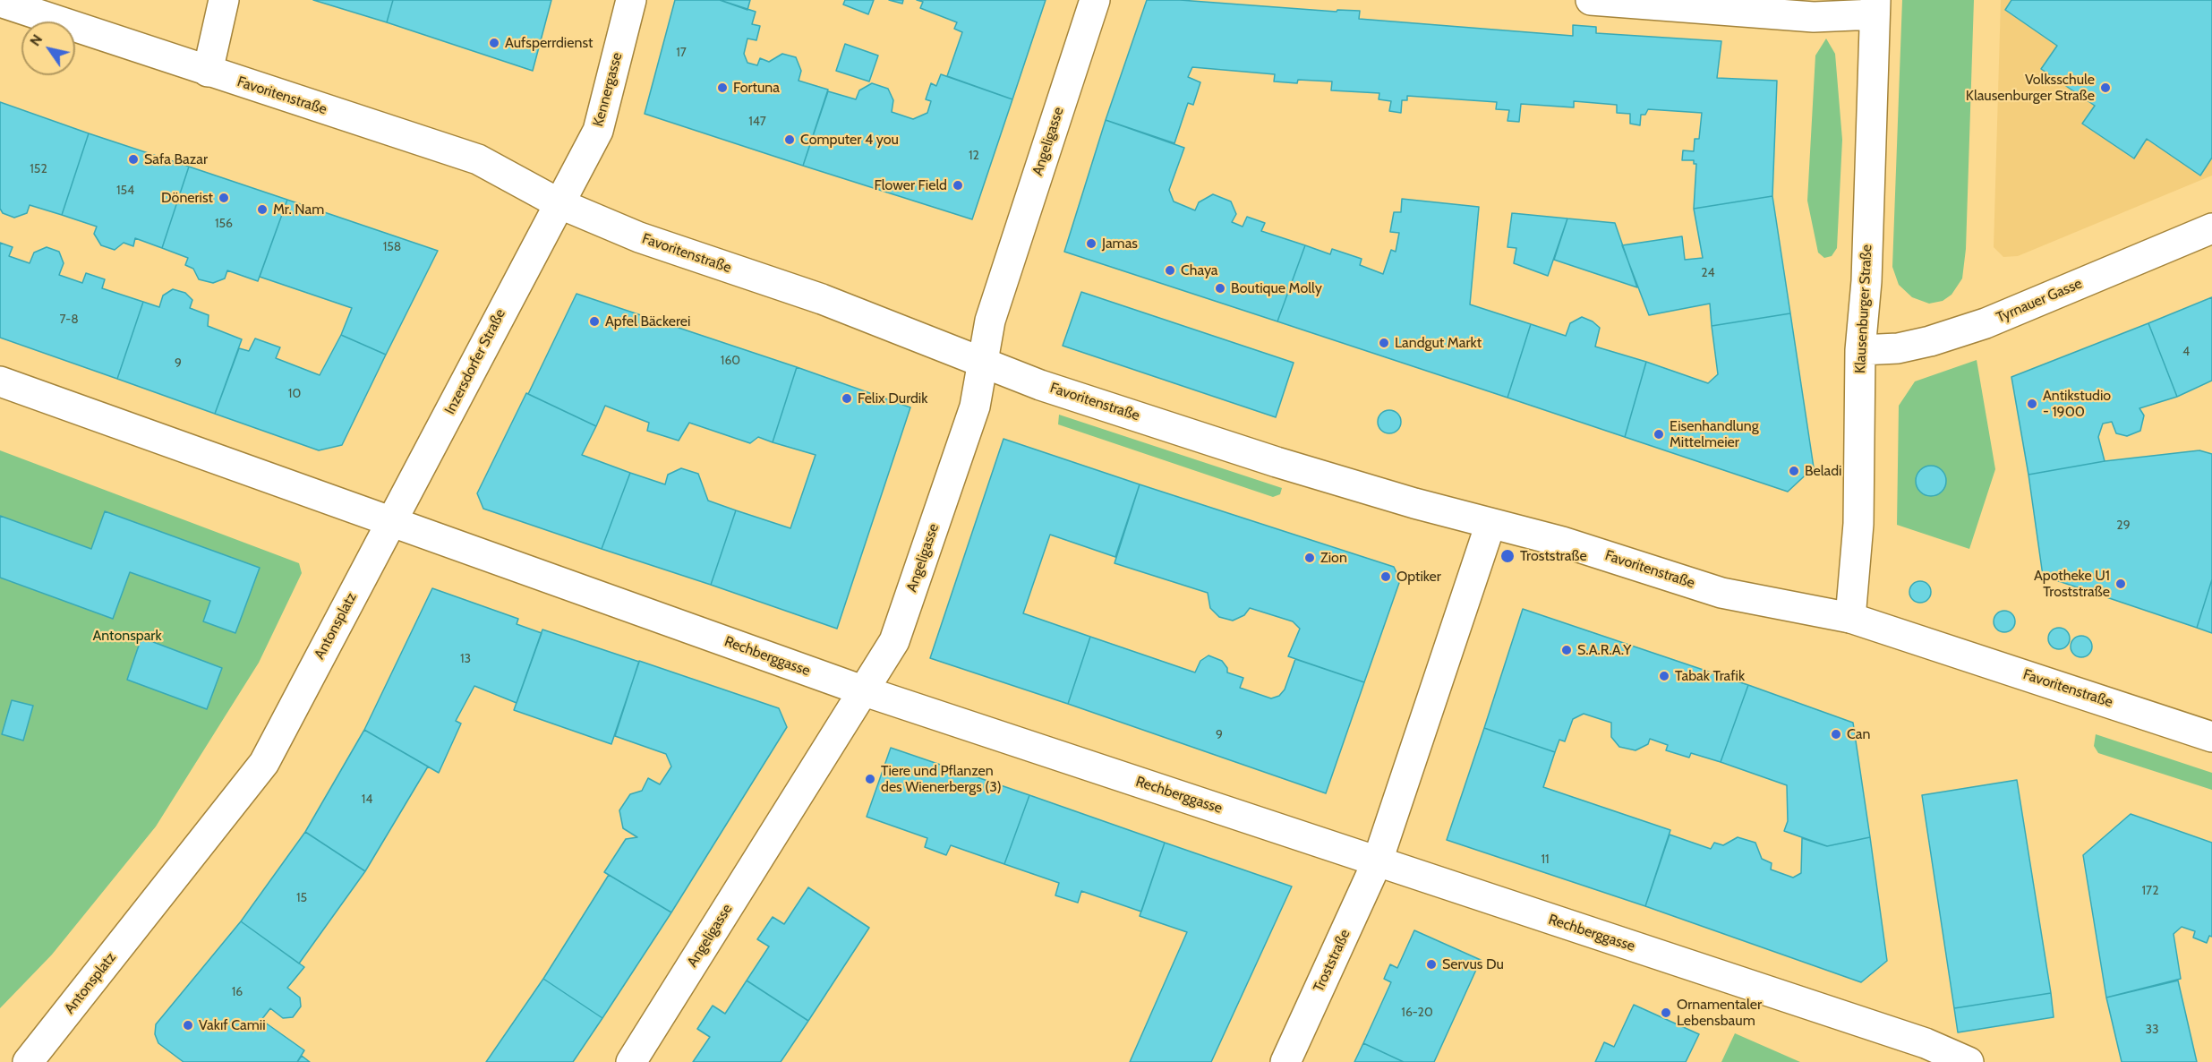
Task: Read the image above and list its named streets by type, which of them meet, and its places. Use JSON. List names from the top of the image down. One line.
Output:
{"streets":{"street":["Kennergasse","Favoritenstraße","Angeligasse","Tyrnauer Gasse","Klausenburger Straße","Inzersdorfer Straße","Antonsplatz","Rechberggasse","Troststraße"]},"crossings":[["Kennergasse","Favoritenstraße"],["Kennergasse","Inzersdorfer Straße"],["Favoritenstraße","Angeligasse"],["Favoritenstraße","Klausenburger Straße"],["Favoritenstraße","Inzersdorfer Straße"],["Favoritenstraße","Troststraße"],["Angeligasse","Rechberggasse"],["Tyrnauer Gasse","Klausenburger Straße"],["Inzersdorfer Straße","Antonsplatz"],["Inzersdorfer Straße","Rechberggasse"],["Antonsplatz","Rechberggasse"],["Rechberggasse","Troststraße"]],"parks":["Antonspark"],"places":["Aufsperrdienst","Fortuna","Volksschule Klausenburger Straße","Computer 4 you","Safa Bazar","Flower Field","Dönerist","Mr. Nam","Jamas","Chaya","Boutique Molly","Apfel Bäckerei","Landgut Markt","Felix Durdik","Antikstudio - 1900","Eisenhandlung Mittelmeier","Beladi","Troststraße","Zion","Optiker","Apotheke U1 Troststraße","S.A.R.A.Y","Tabak Trafik","Can","Tiere und Pflanzen des Wienerbergs (3)","Servus Du","Ornamentaler Lebensbaum","Vakıf Camii"],"house_numbers":["17","147","12","152","154","156","158","24","7-8","4","160","9","10","29","13","9","14","11","172","15","16","16-20","33"],"north":"top left"}
